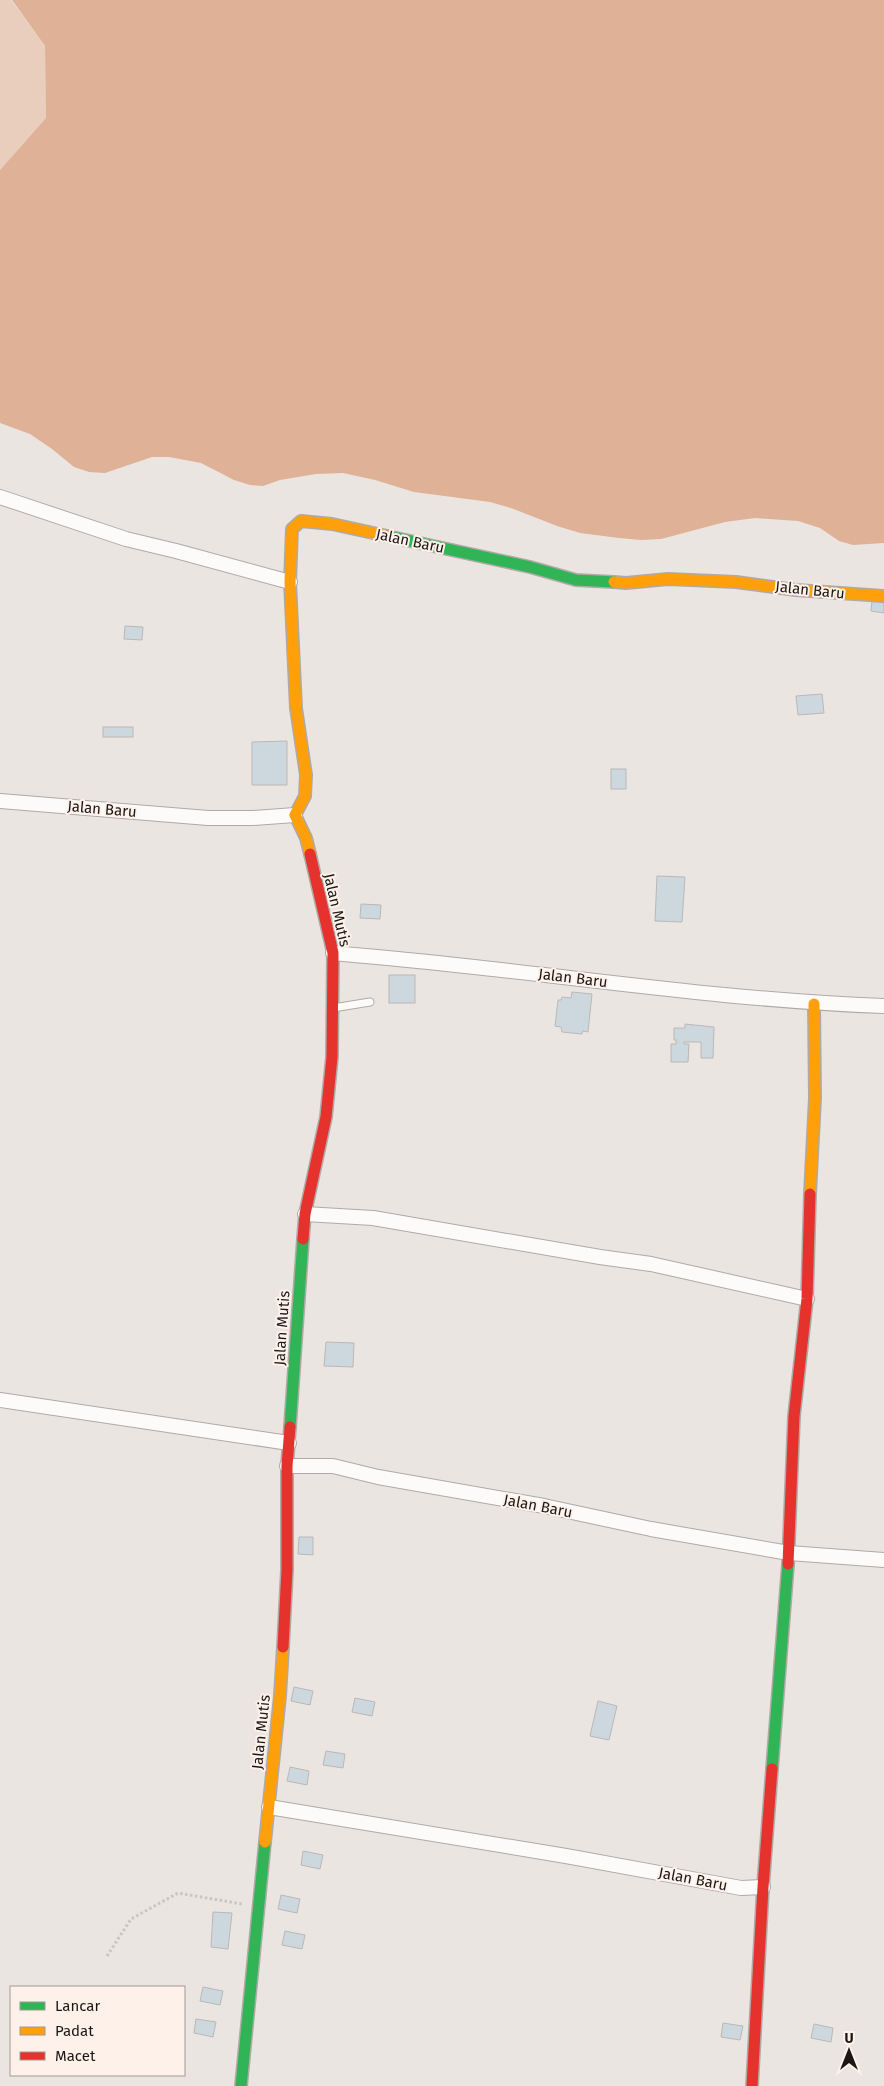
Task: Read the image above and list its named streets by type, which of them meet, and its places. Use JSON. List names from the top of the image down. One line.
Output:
{"streets":{"street":["Jalan Baru","Jalan Mutis"]},"crossings":[["Jalan Baru","Jalan Mutis"]],"legend":["Lancar","Padat","Macet"],"north":"top"}
